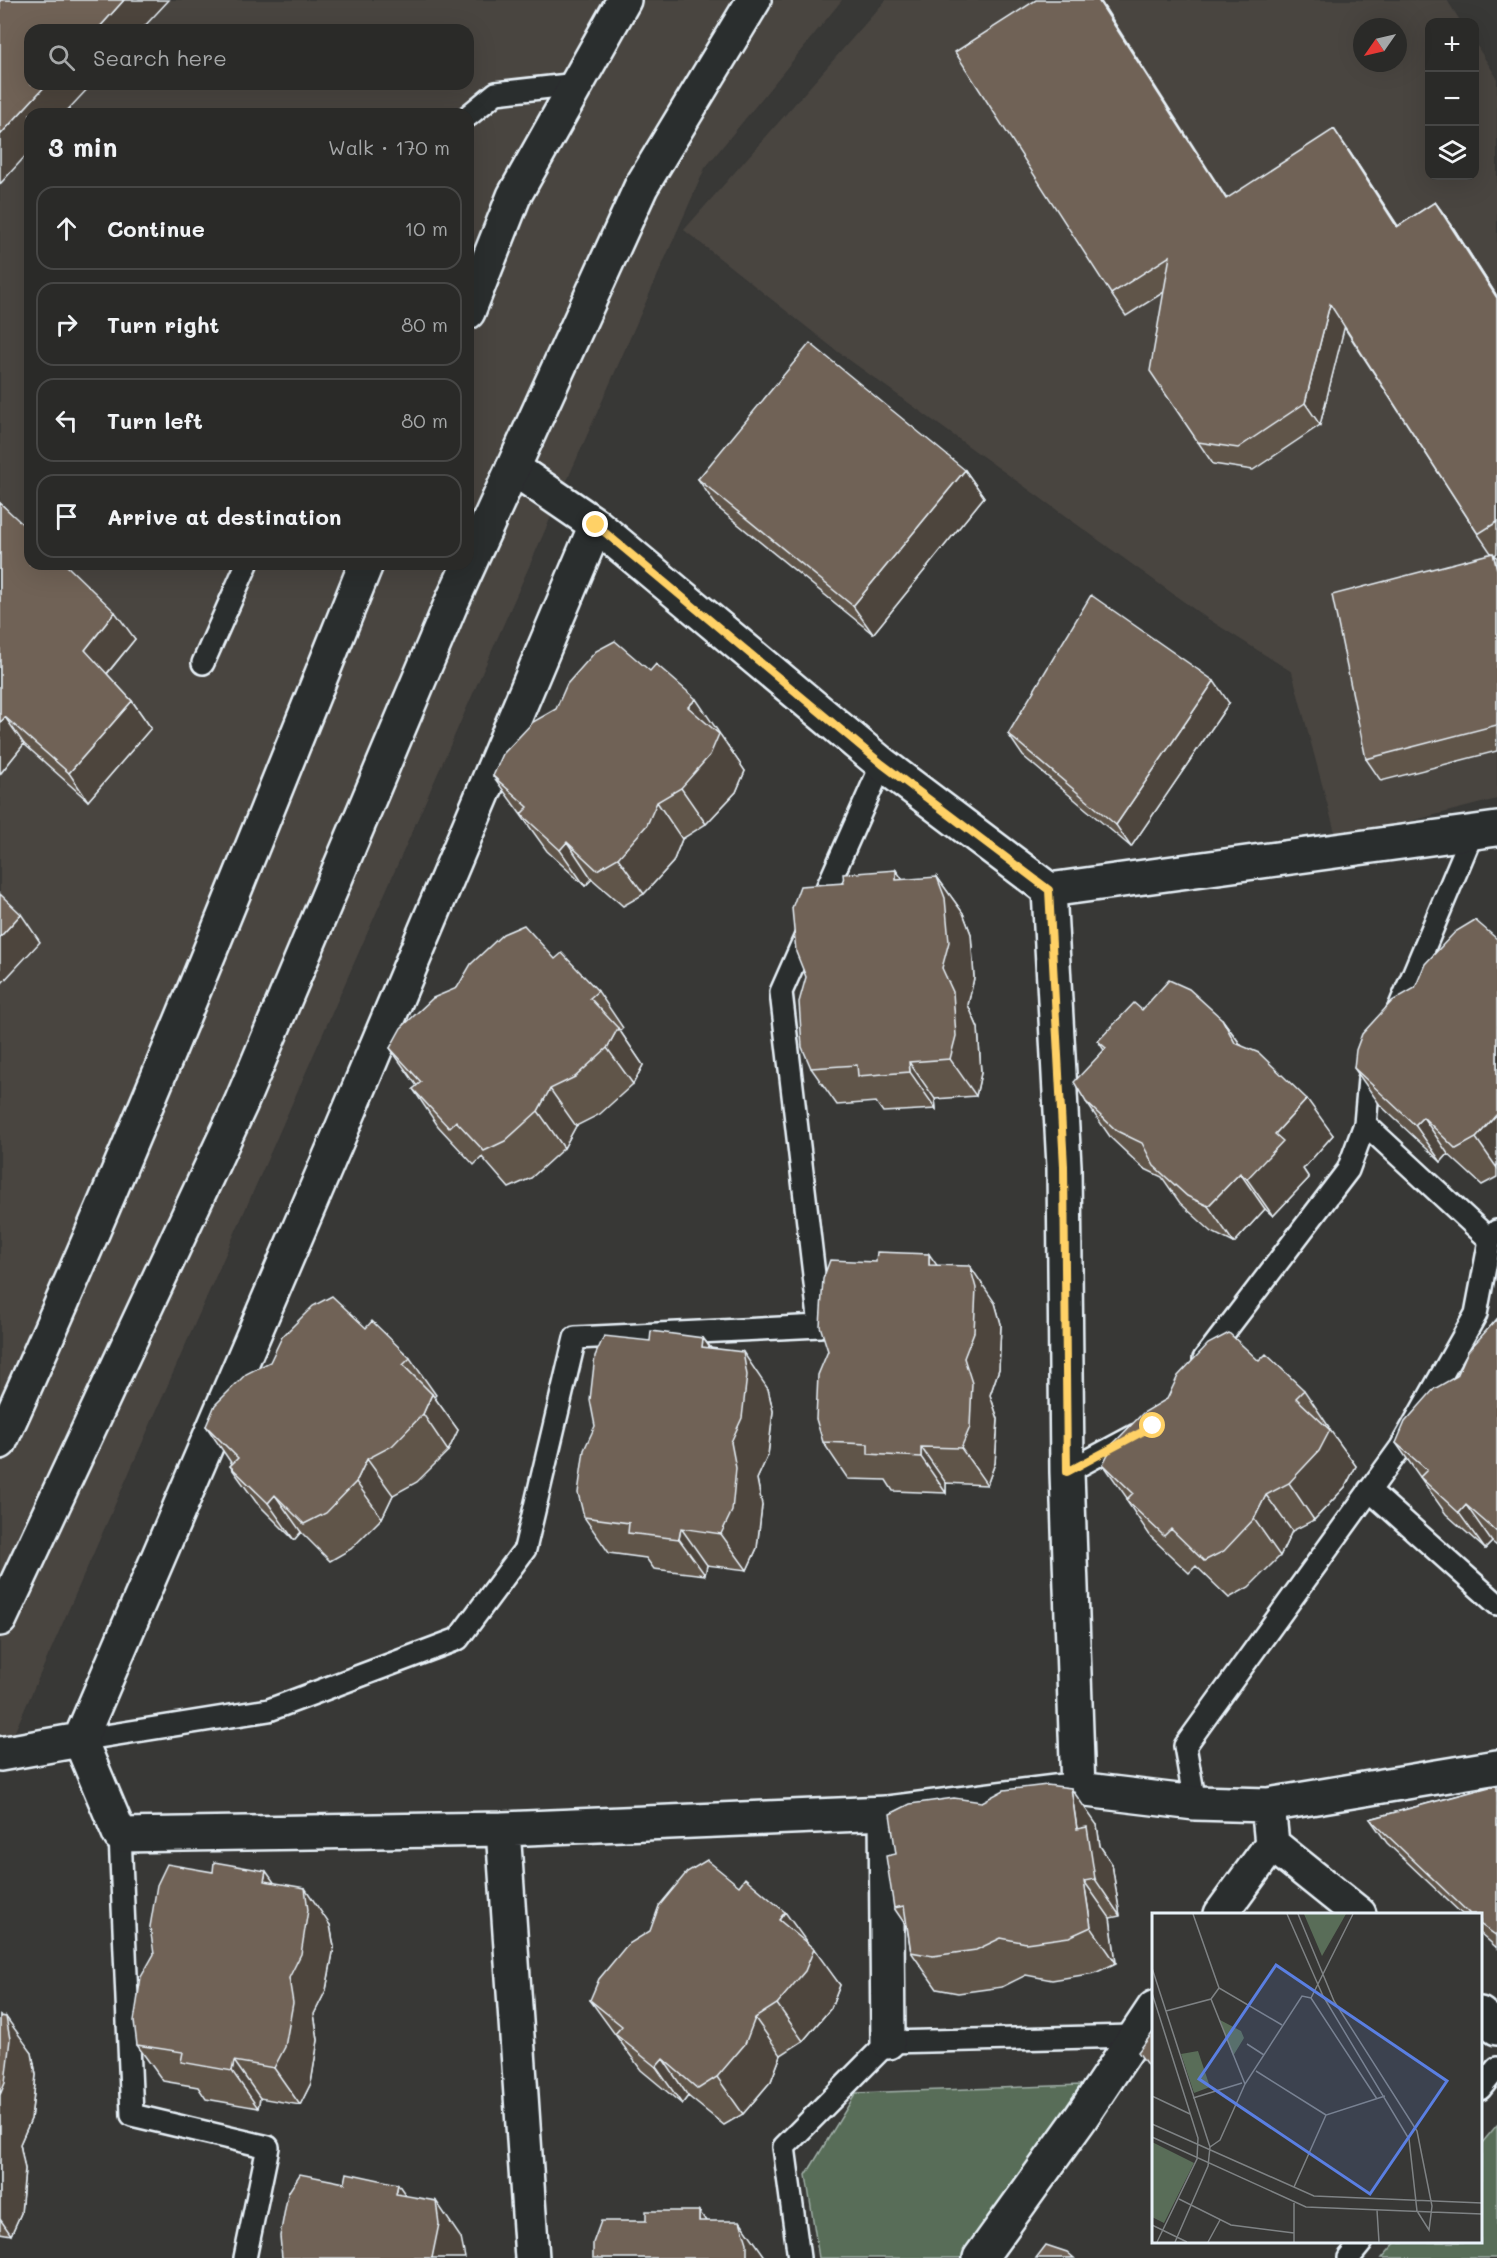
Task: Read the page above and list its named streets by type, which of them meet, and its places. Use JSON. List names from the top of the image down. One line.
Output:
{"north":"bottom left","page":{"map_buttons":["+","−"],"search":"Search here","heading":["3 min","Walk · 170 m"],"list":[["Continue","10 m"],["Turn right","80 m"],["Turn left","80 m"],"Arrive at destination"]}}
